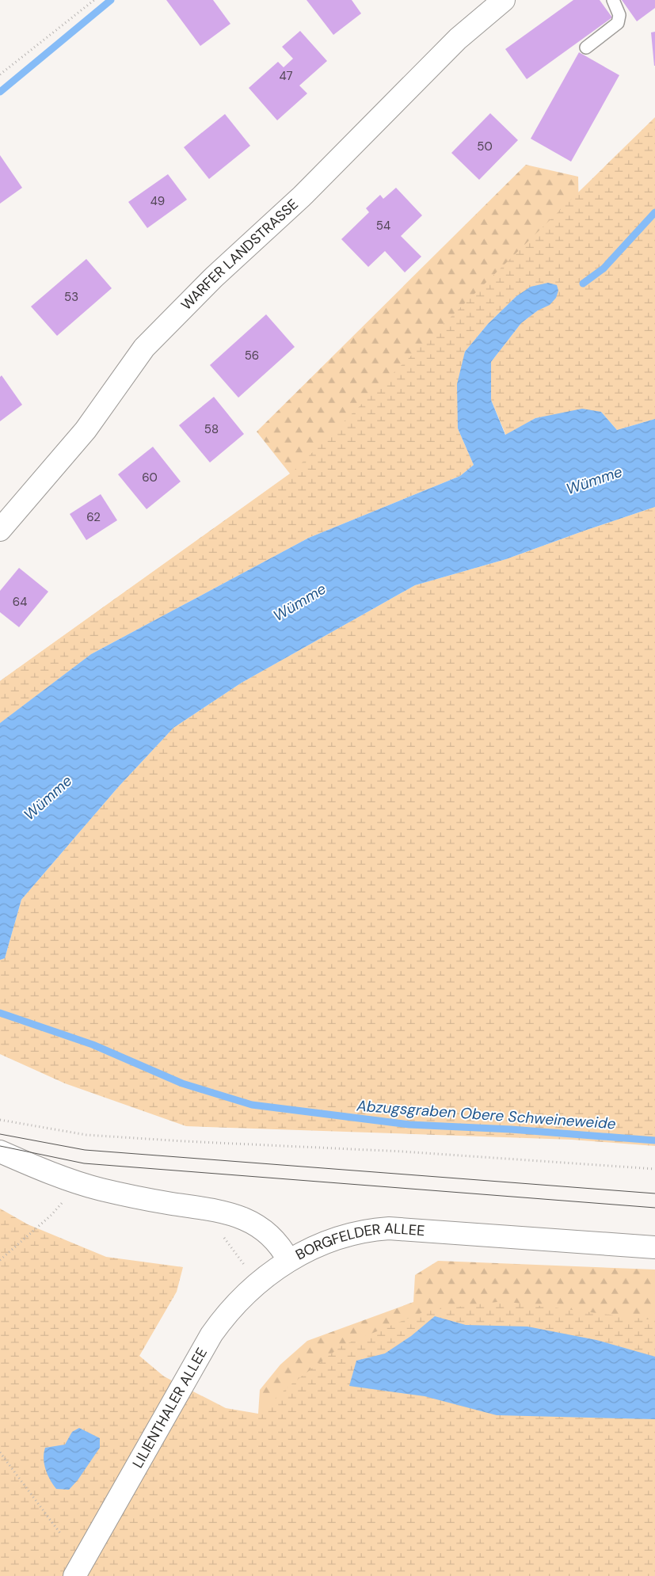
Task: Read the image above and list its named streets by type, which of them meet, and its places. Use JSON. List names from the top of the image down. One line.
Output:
{"streets":{"street":["WARFER LANDSTRASSE","BORGFELDER ALLEE","LILIENTHALER ALLEE"]},"crossings":[["BORGFELDER ALLEE","LILIENTHALER ALLEE"]],"water":["Wümme","Abzugsgraben Obere Schweineweide"],"house_numbers":["47","50","49","54","53","56","58","60","62","64"]}
